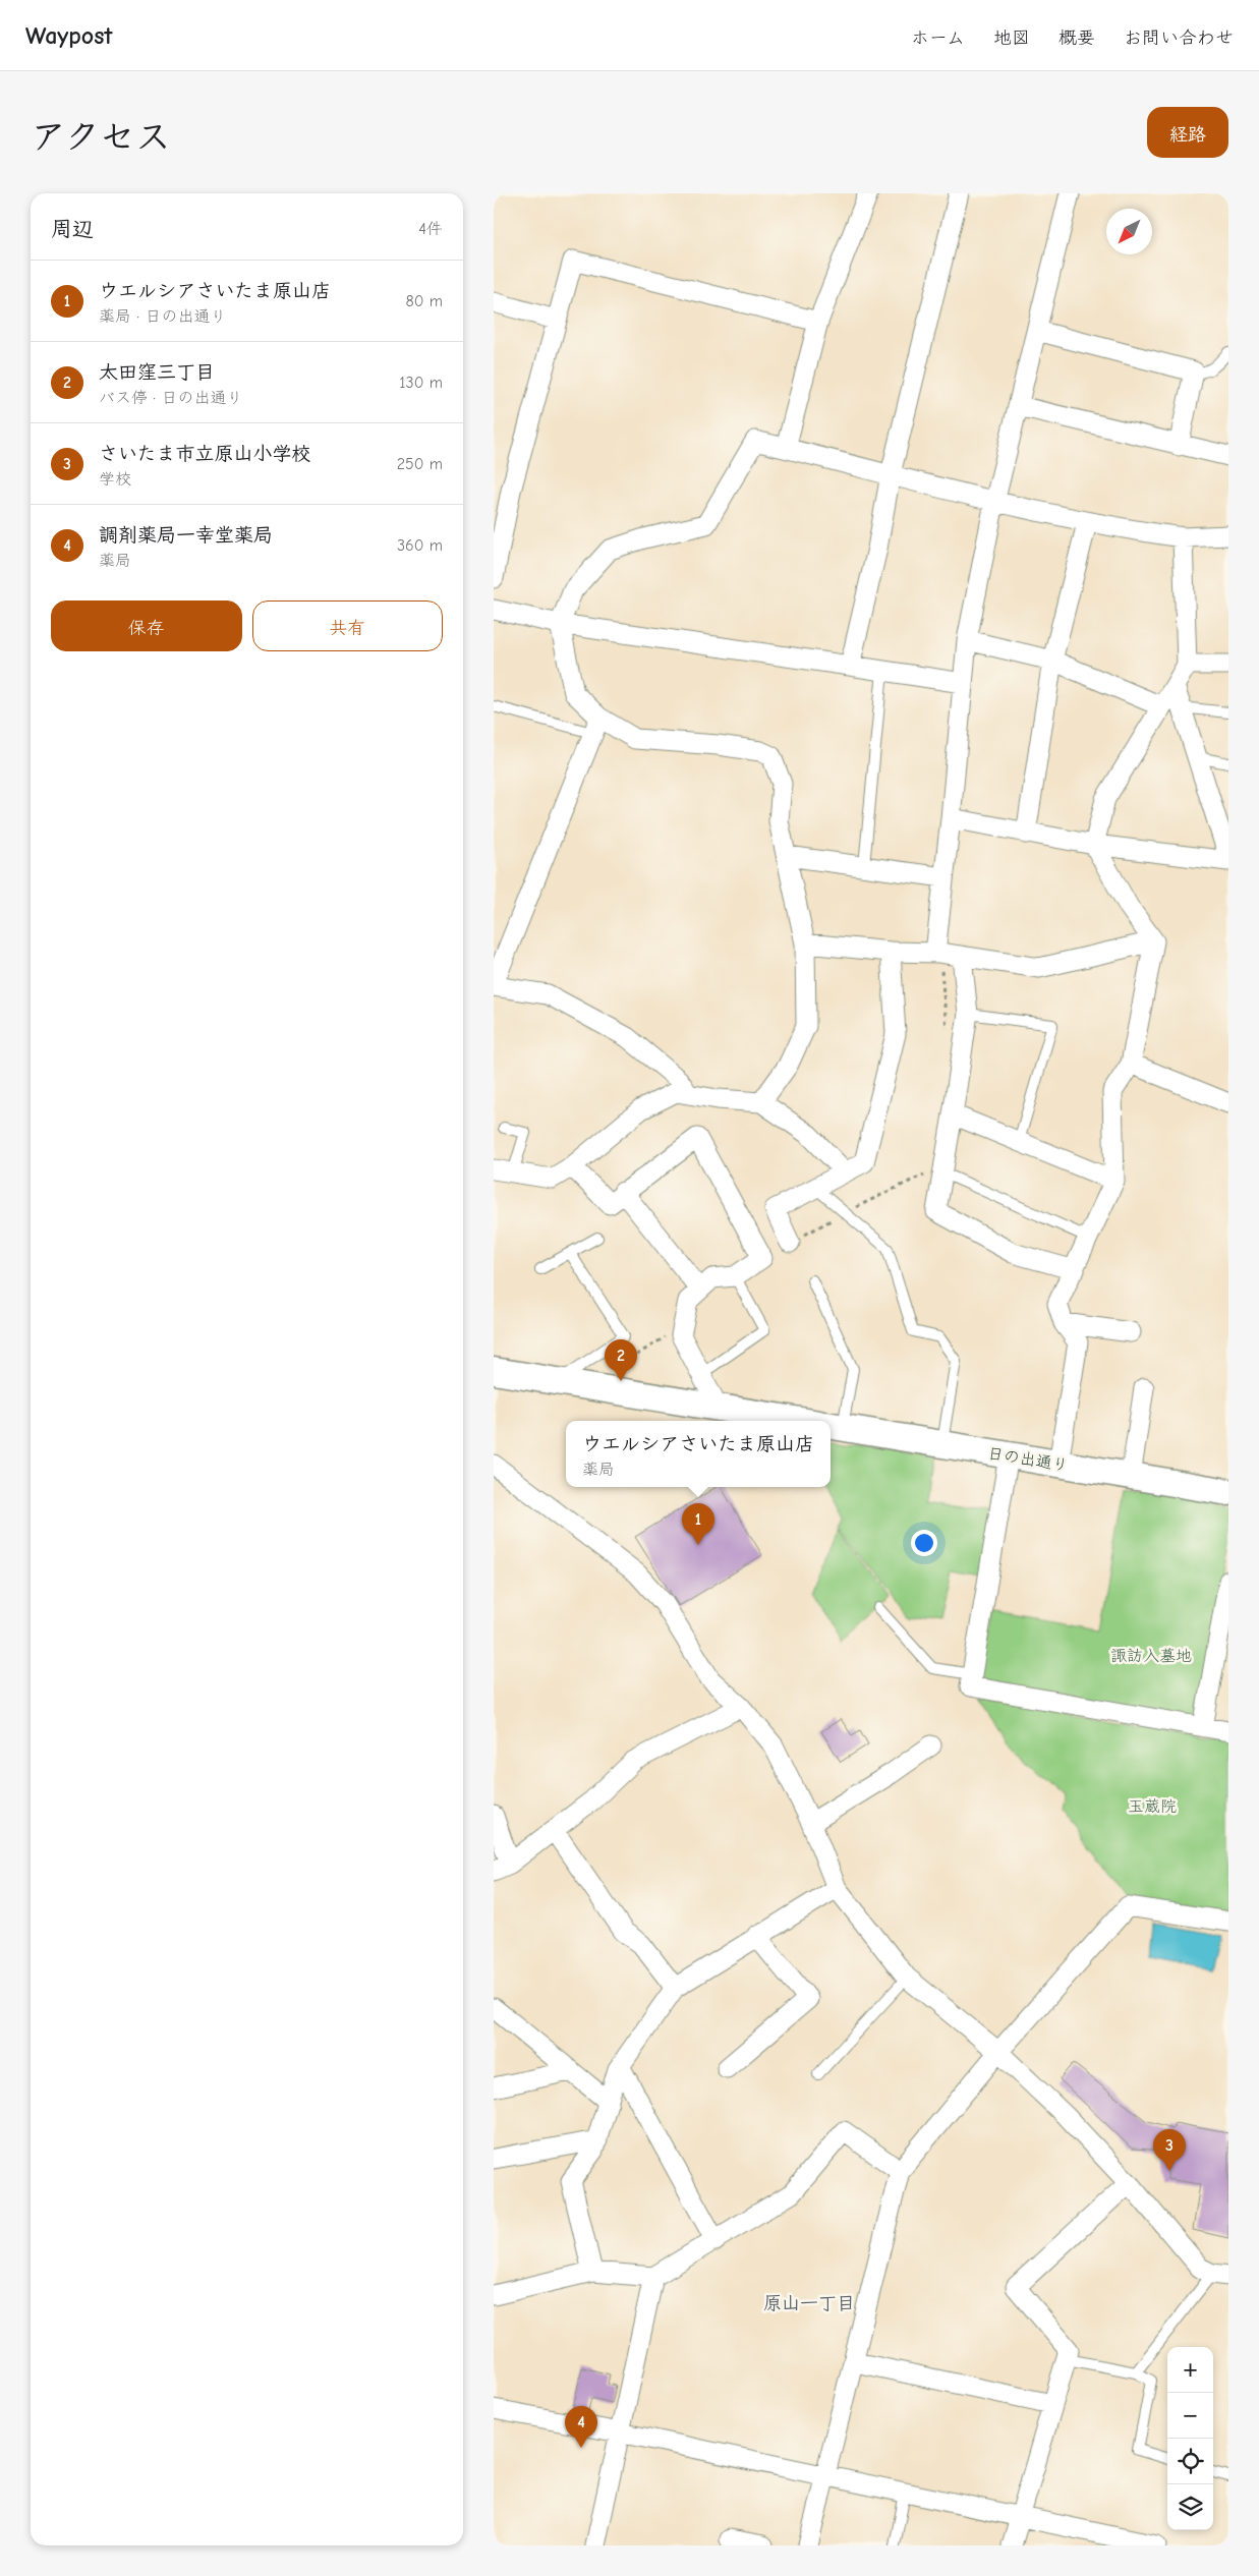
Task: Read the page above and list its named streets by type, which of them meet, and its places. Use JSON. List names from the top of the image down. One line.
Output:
{"streets":{"street":["日の出通り"]},"districts":["原山一丁目"],"parks":["諏訪入墓地","玉蔵院"],"north":"bottom left","page":{"header":"Waypost","nav":["ホーム","地図","概要","お問い合わせ"],"title":"アクセス","buttons":["経路",["保存","共有"]],"heading":["周辺","4件"],"list":[{"mark":"1","name":"ウエルシアさいたま原山店","note":"薬局 · 日の出通り","value":"80 m"},{"mark":"2","name":"太田窪三丁目","note":"バス停 · 日の出通り","value":"130 m"},{"mark":"3","name":"さいたま市立原山小学校","note":"学校","value":"250 m"},{"mark":"4","name":"調剤薬局一幸堂薬局","note":"薬局","value":"360 m"}],"pins":["2","1","3","4"],"popup":["ウエルシアさいたま原山店","薬局"],"map_buttons":["+","−"]}}
